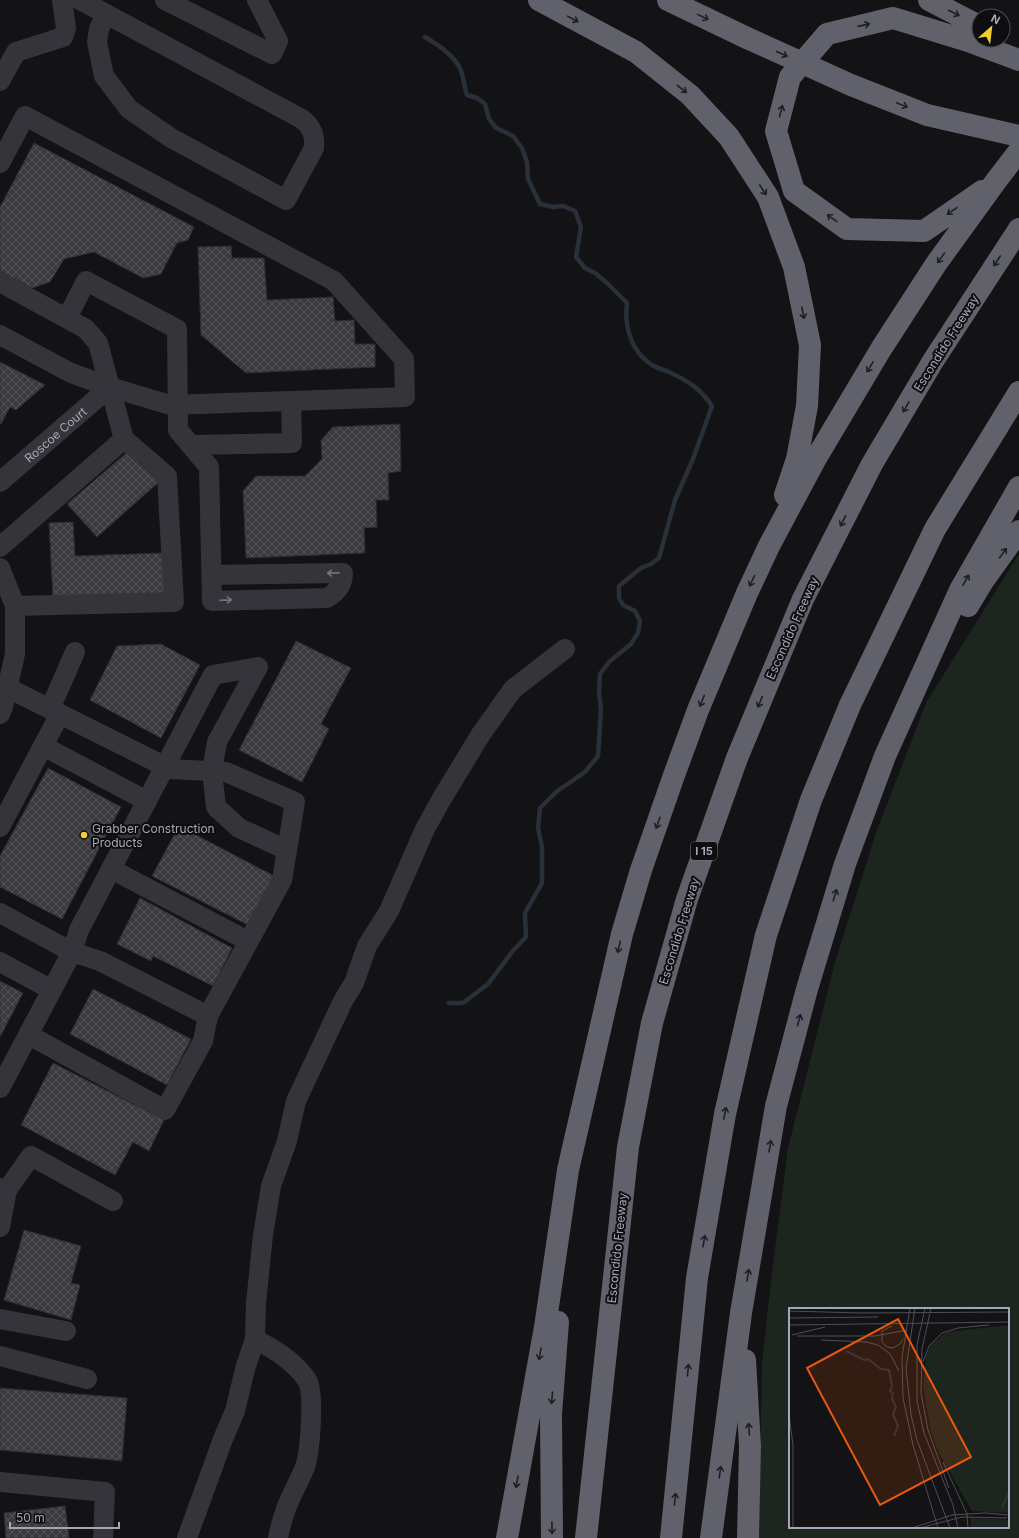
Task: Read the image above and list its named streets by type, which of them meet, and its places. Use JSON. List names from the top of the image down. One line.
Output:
{"streets":{"highway":["Escondido Freeway","I 15"],"street":["Roscoe Court"]},"places":["Grabber Construction Products"],"scale_bar":"50 m","north":"top right"}
